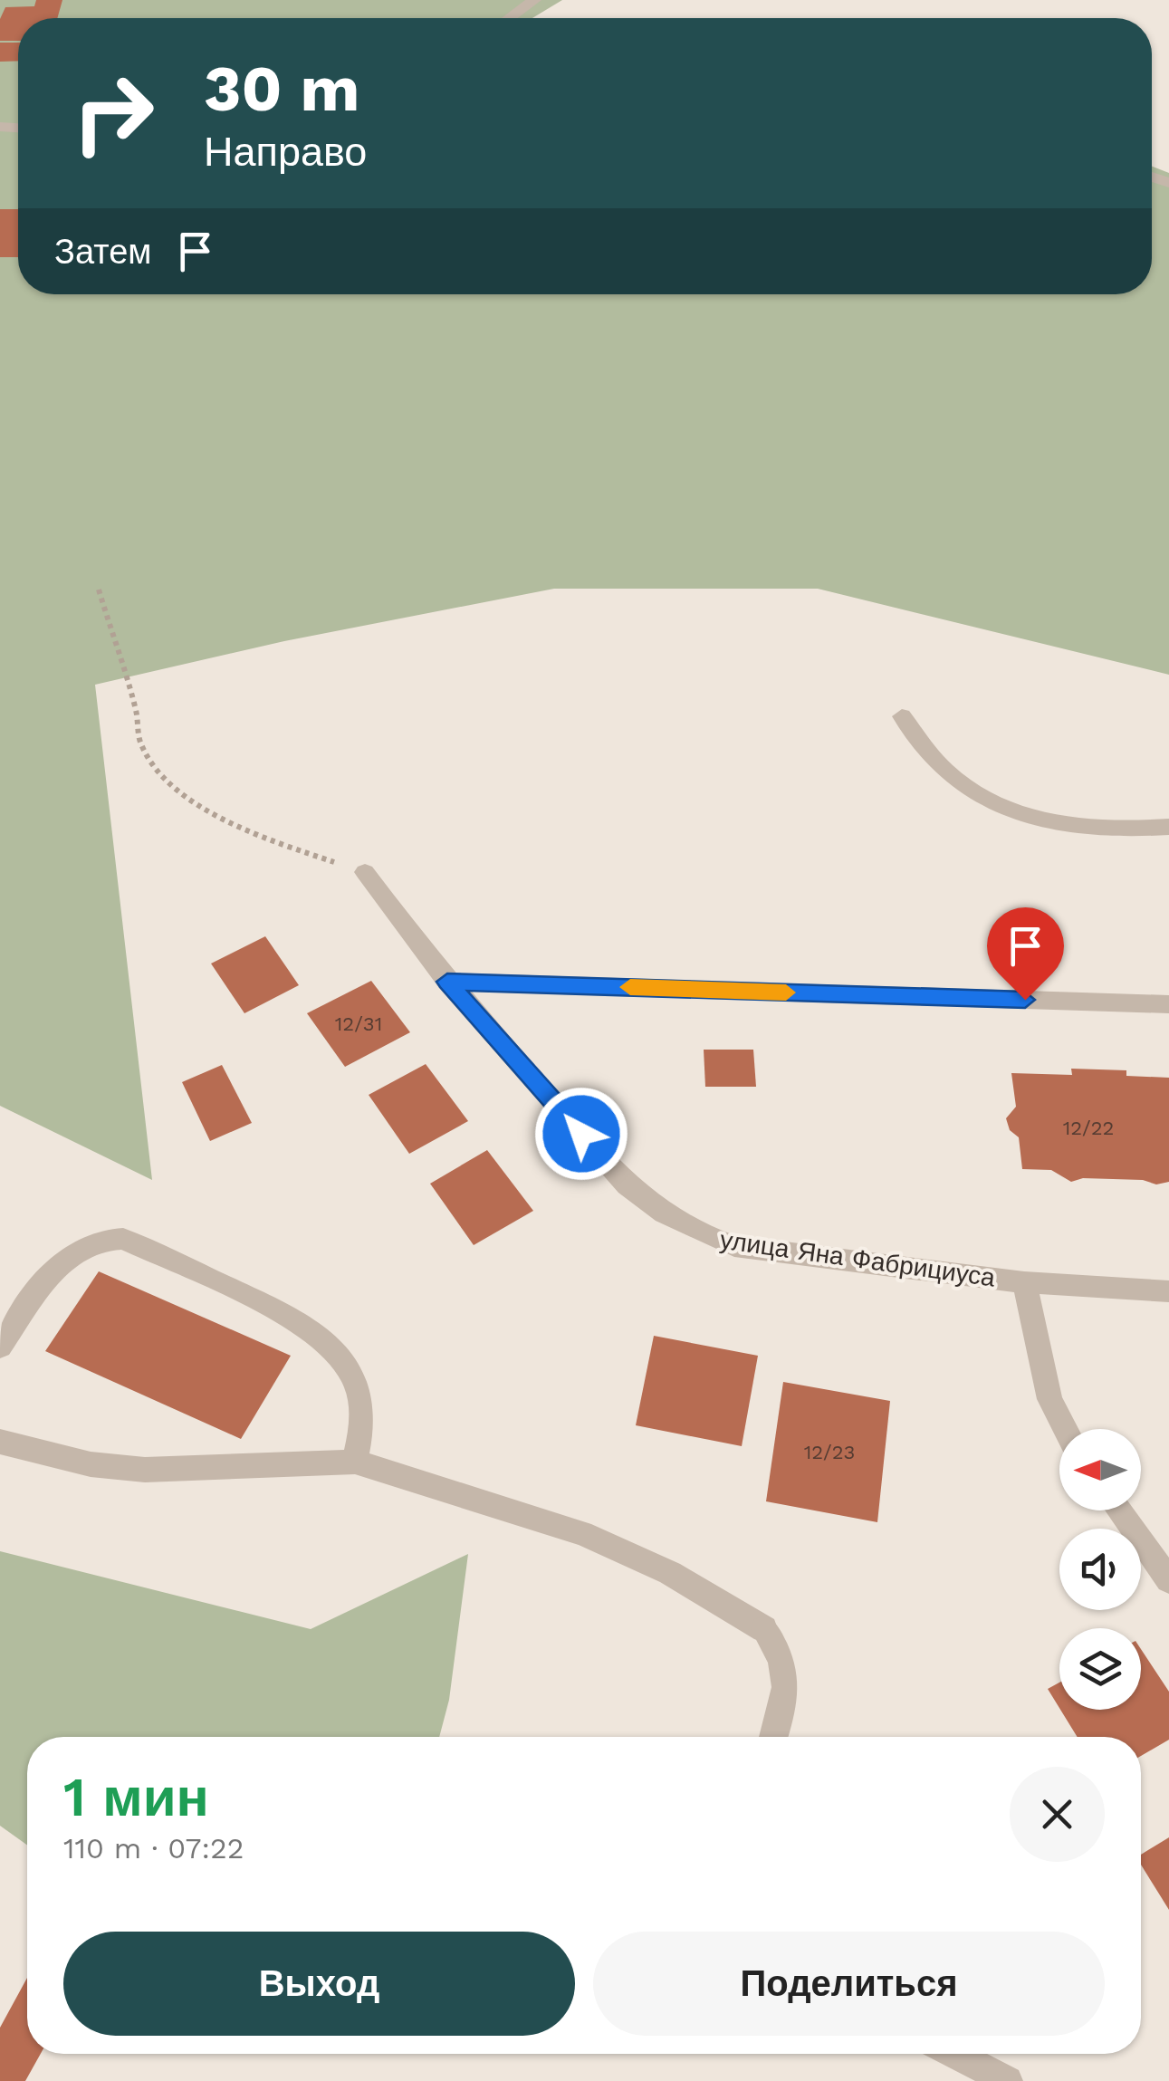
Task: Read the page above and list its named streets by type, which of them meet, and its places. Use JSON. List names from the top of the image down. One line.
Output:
{"streets":{"street":["улица Яна Фабрициуса"]},"house_numbers":["12/31","12/22","12/23"],"north":"left","page":{"turn":["30 m","Направо"],"then":"Затем","heading":["1 мин","110 m · 07:22"],"buttons":["Выход","Поделиться"]}}
